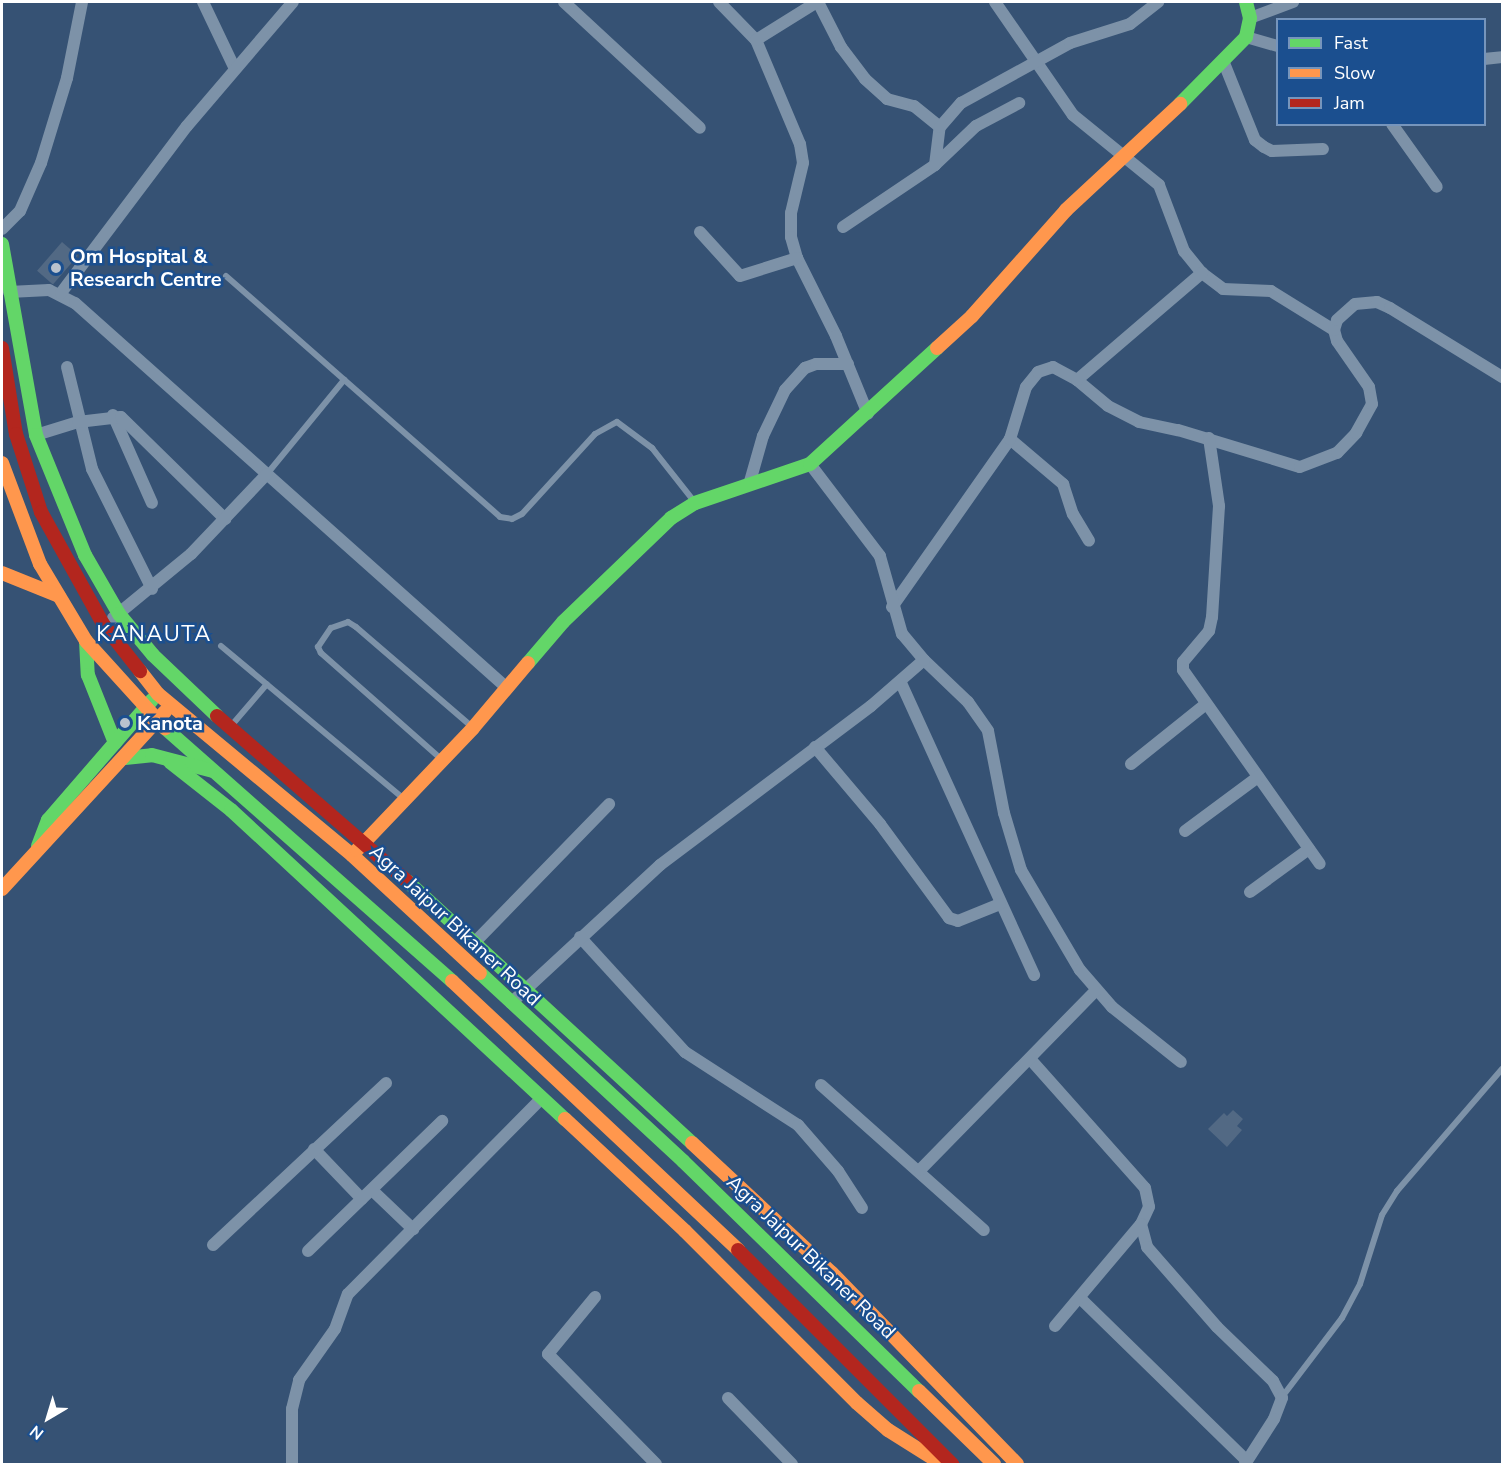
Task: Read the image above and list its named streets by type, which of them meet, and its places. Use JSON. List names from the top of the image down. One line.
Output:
{"streets":{"main road":["Agra Jaipur Bikaner Road"]},"districts":["KANAUTA"],"places":["Om Hospital & Research Centre","Kanota"],"legend":["Fast","Slow","Jam"],"north":"bottom left"}
